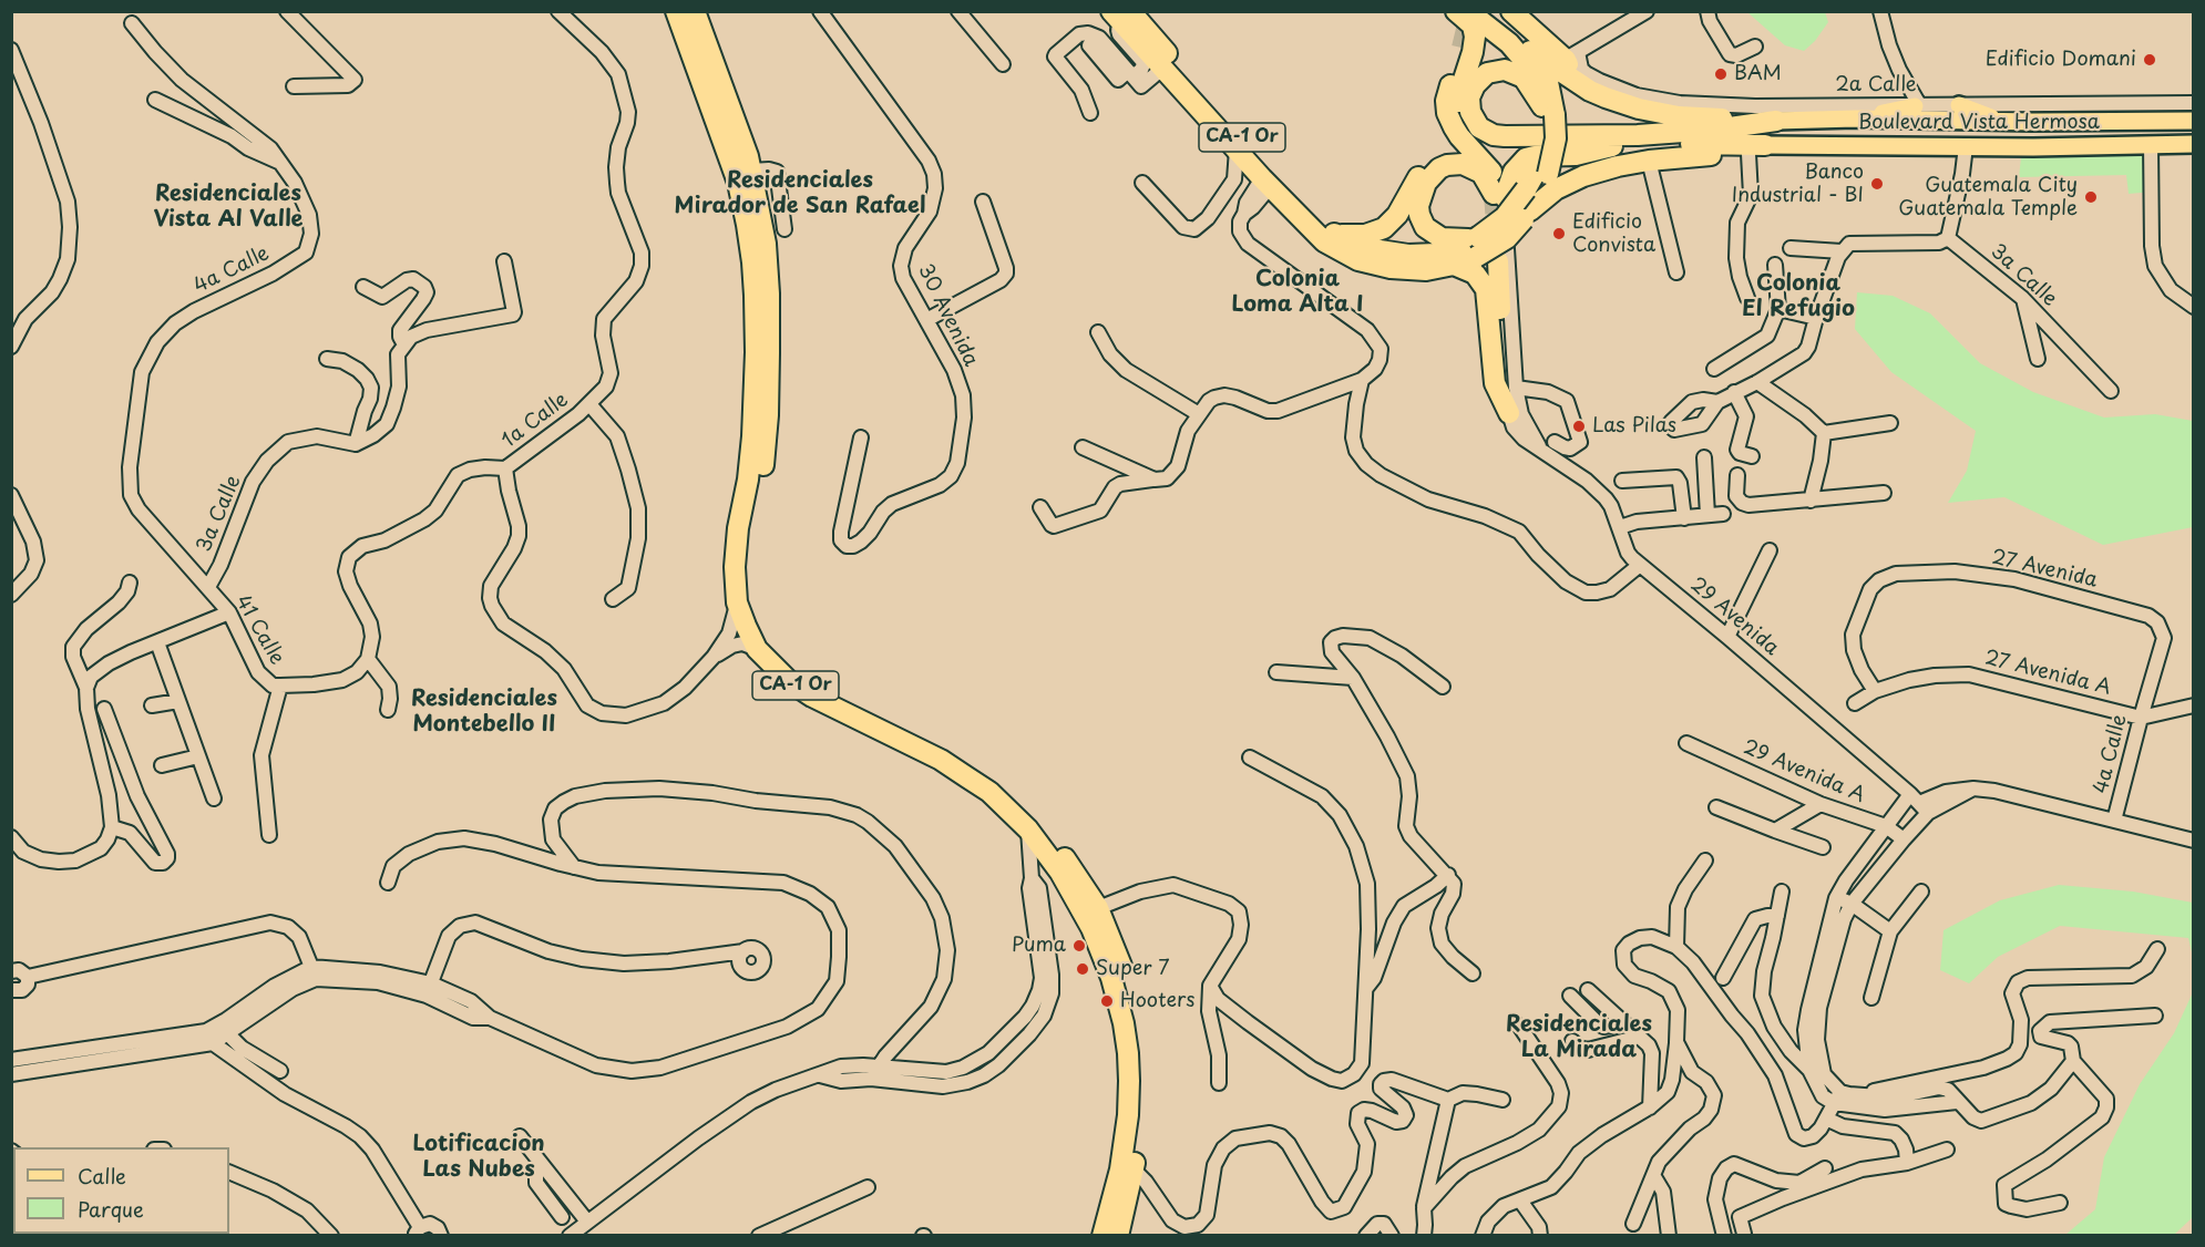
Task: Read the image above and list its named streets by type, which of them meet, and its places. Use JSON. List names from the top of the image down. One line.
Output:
{"streets":{"highway":["CA-1 Or"],"main road":["Boulevard Vista Hermosa"],"street":["2a Calle","4a Calle","3a Calle","30 Avenida","1a Calle","27 Avenida","29 Avenida","41 Calle","27 Avenida A","29 Avenida A"]},"crossings":[["2a Calle","Boulevard Vista Hermosa"],["4a Calle","3a Calle"],["4a Calle","27 Avenida"],["4a Calle","41 Calle"],["4a Calle","27 Avenida A"],["3a Calle","41 Calle"],["27 Avenida","27 Avenida A"]],"districts":["Residenciales Mirador de San Rafael","Residenciales Vista Al Valle","Colonia Loma Alta I","Colonia El Refugio","Residenciales Montebello II","Residenciales La Mirada","Lotificacion Las Nubes"],"places":["Edificio Domani","BAM","Banco Industrial - BI","Guatemala City Guatemala Temple","Edificio Convista","Las Pilas","Puma","Super 7","Hooters"],"legend":["Calle","Parque"]}
